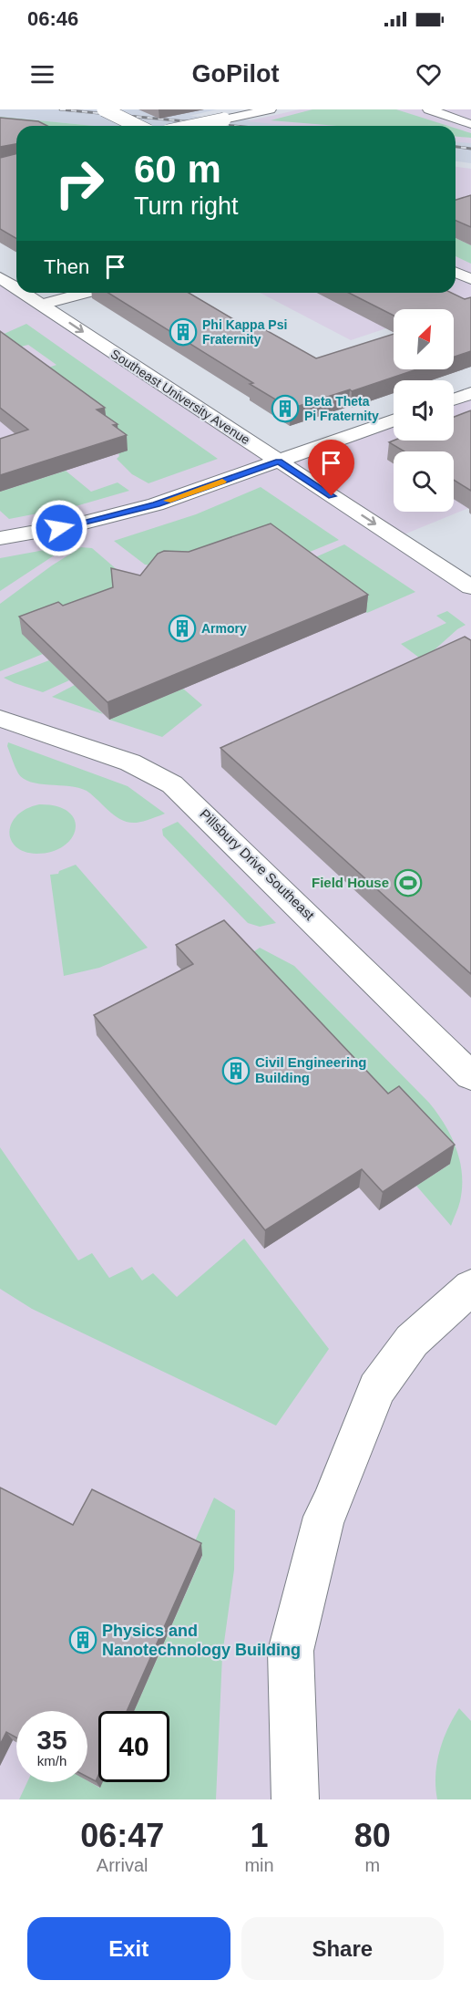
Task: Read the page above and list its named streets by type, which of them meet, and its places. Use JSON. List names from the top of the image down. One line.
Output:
{"streets":{"street":["Southeast University Avenue","Pillsbury Drive Southeast"]},"one_way":["Southeast University Avenue"],"places":{"building":["Phi Kappa Psi Fraternity","Beta Theta Pi Fraternity","Armory","Civil Engineering Building","Physics and Nanotechnology Building"],"sports":["Field House"]},"north":"top right","page":{"status":"06:46","header":"GoPilot","turn":["60 m","Turn right"],"then":"Then","speed":"35 km/h","limit":"40","eta":["06:47","Arrival","1","min","80","m"],"buttons":["Exit","Share"]}}
